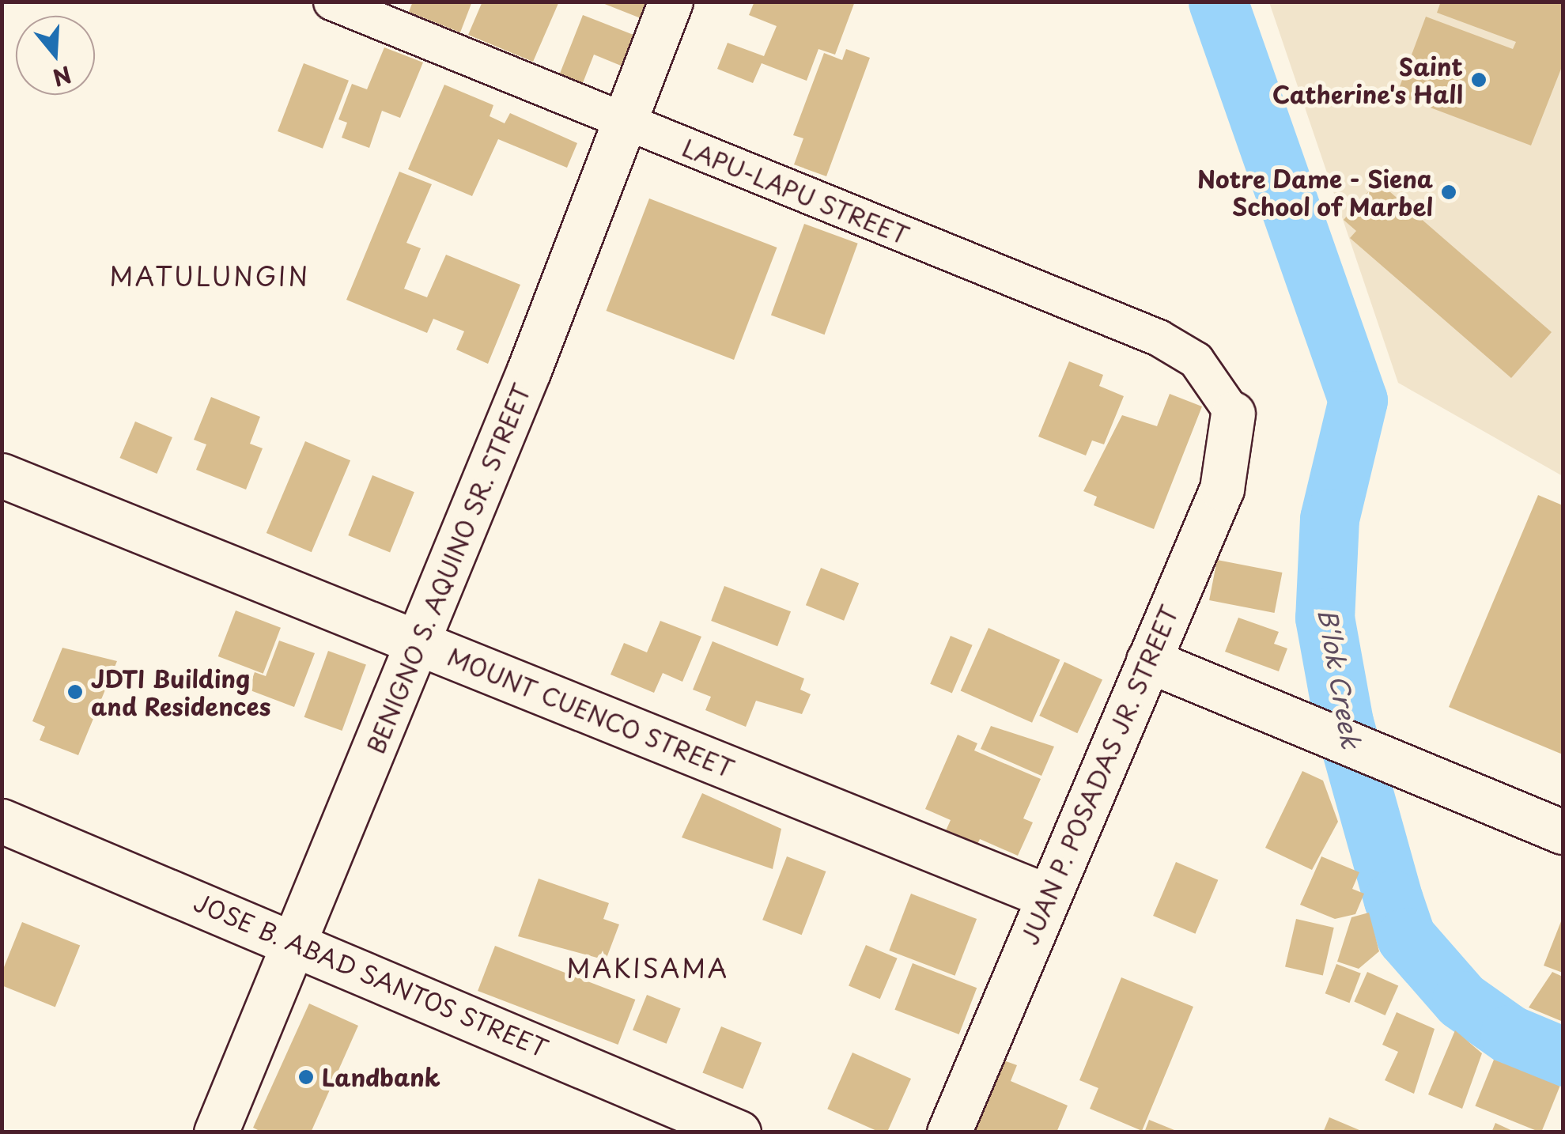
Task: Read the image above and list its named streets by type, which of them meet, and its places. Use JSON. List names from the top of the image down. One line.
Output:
{"streets":{"street":["LAPU-LAPU STREET","BENIGNO S. AQUINO SR. STREET","MOUNT CUENCO STREET","JUAN P. POSADAS JR. STREET","JOSE B. ABAD SANTOS STREET"]},"crossings":[["LAPU-LAPU STREET","BENIGNO S. AQUINO SR. STREET"],["LAPU-LAPU STREET","JUAN P. POSADAS JR. STREET"],["BENIGNO S. AQUINO SR. STREET","MOUNT CUENCO STREET"],["BENIGNO S. AQUINO SR. STREET","JOSE B. ABAD SANTOS STREET"],["MOUNT CUENCO STREET","JUAN P. POSADAS JR. STREET"]],"districts":["MATULUNGIN","MAKISAMA"],"water":["B'lok Creek"],"places":["Saint Catherine's Hall","Notre Dame - Siena School of Marbel","JDTI Building and Residences","Landbank"],"north":"bottom"}
